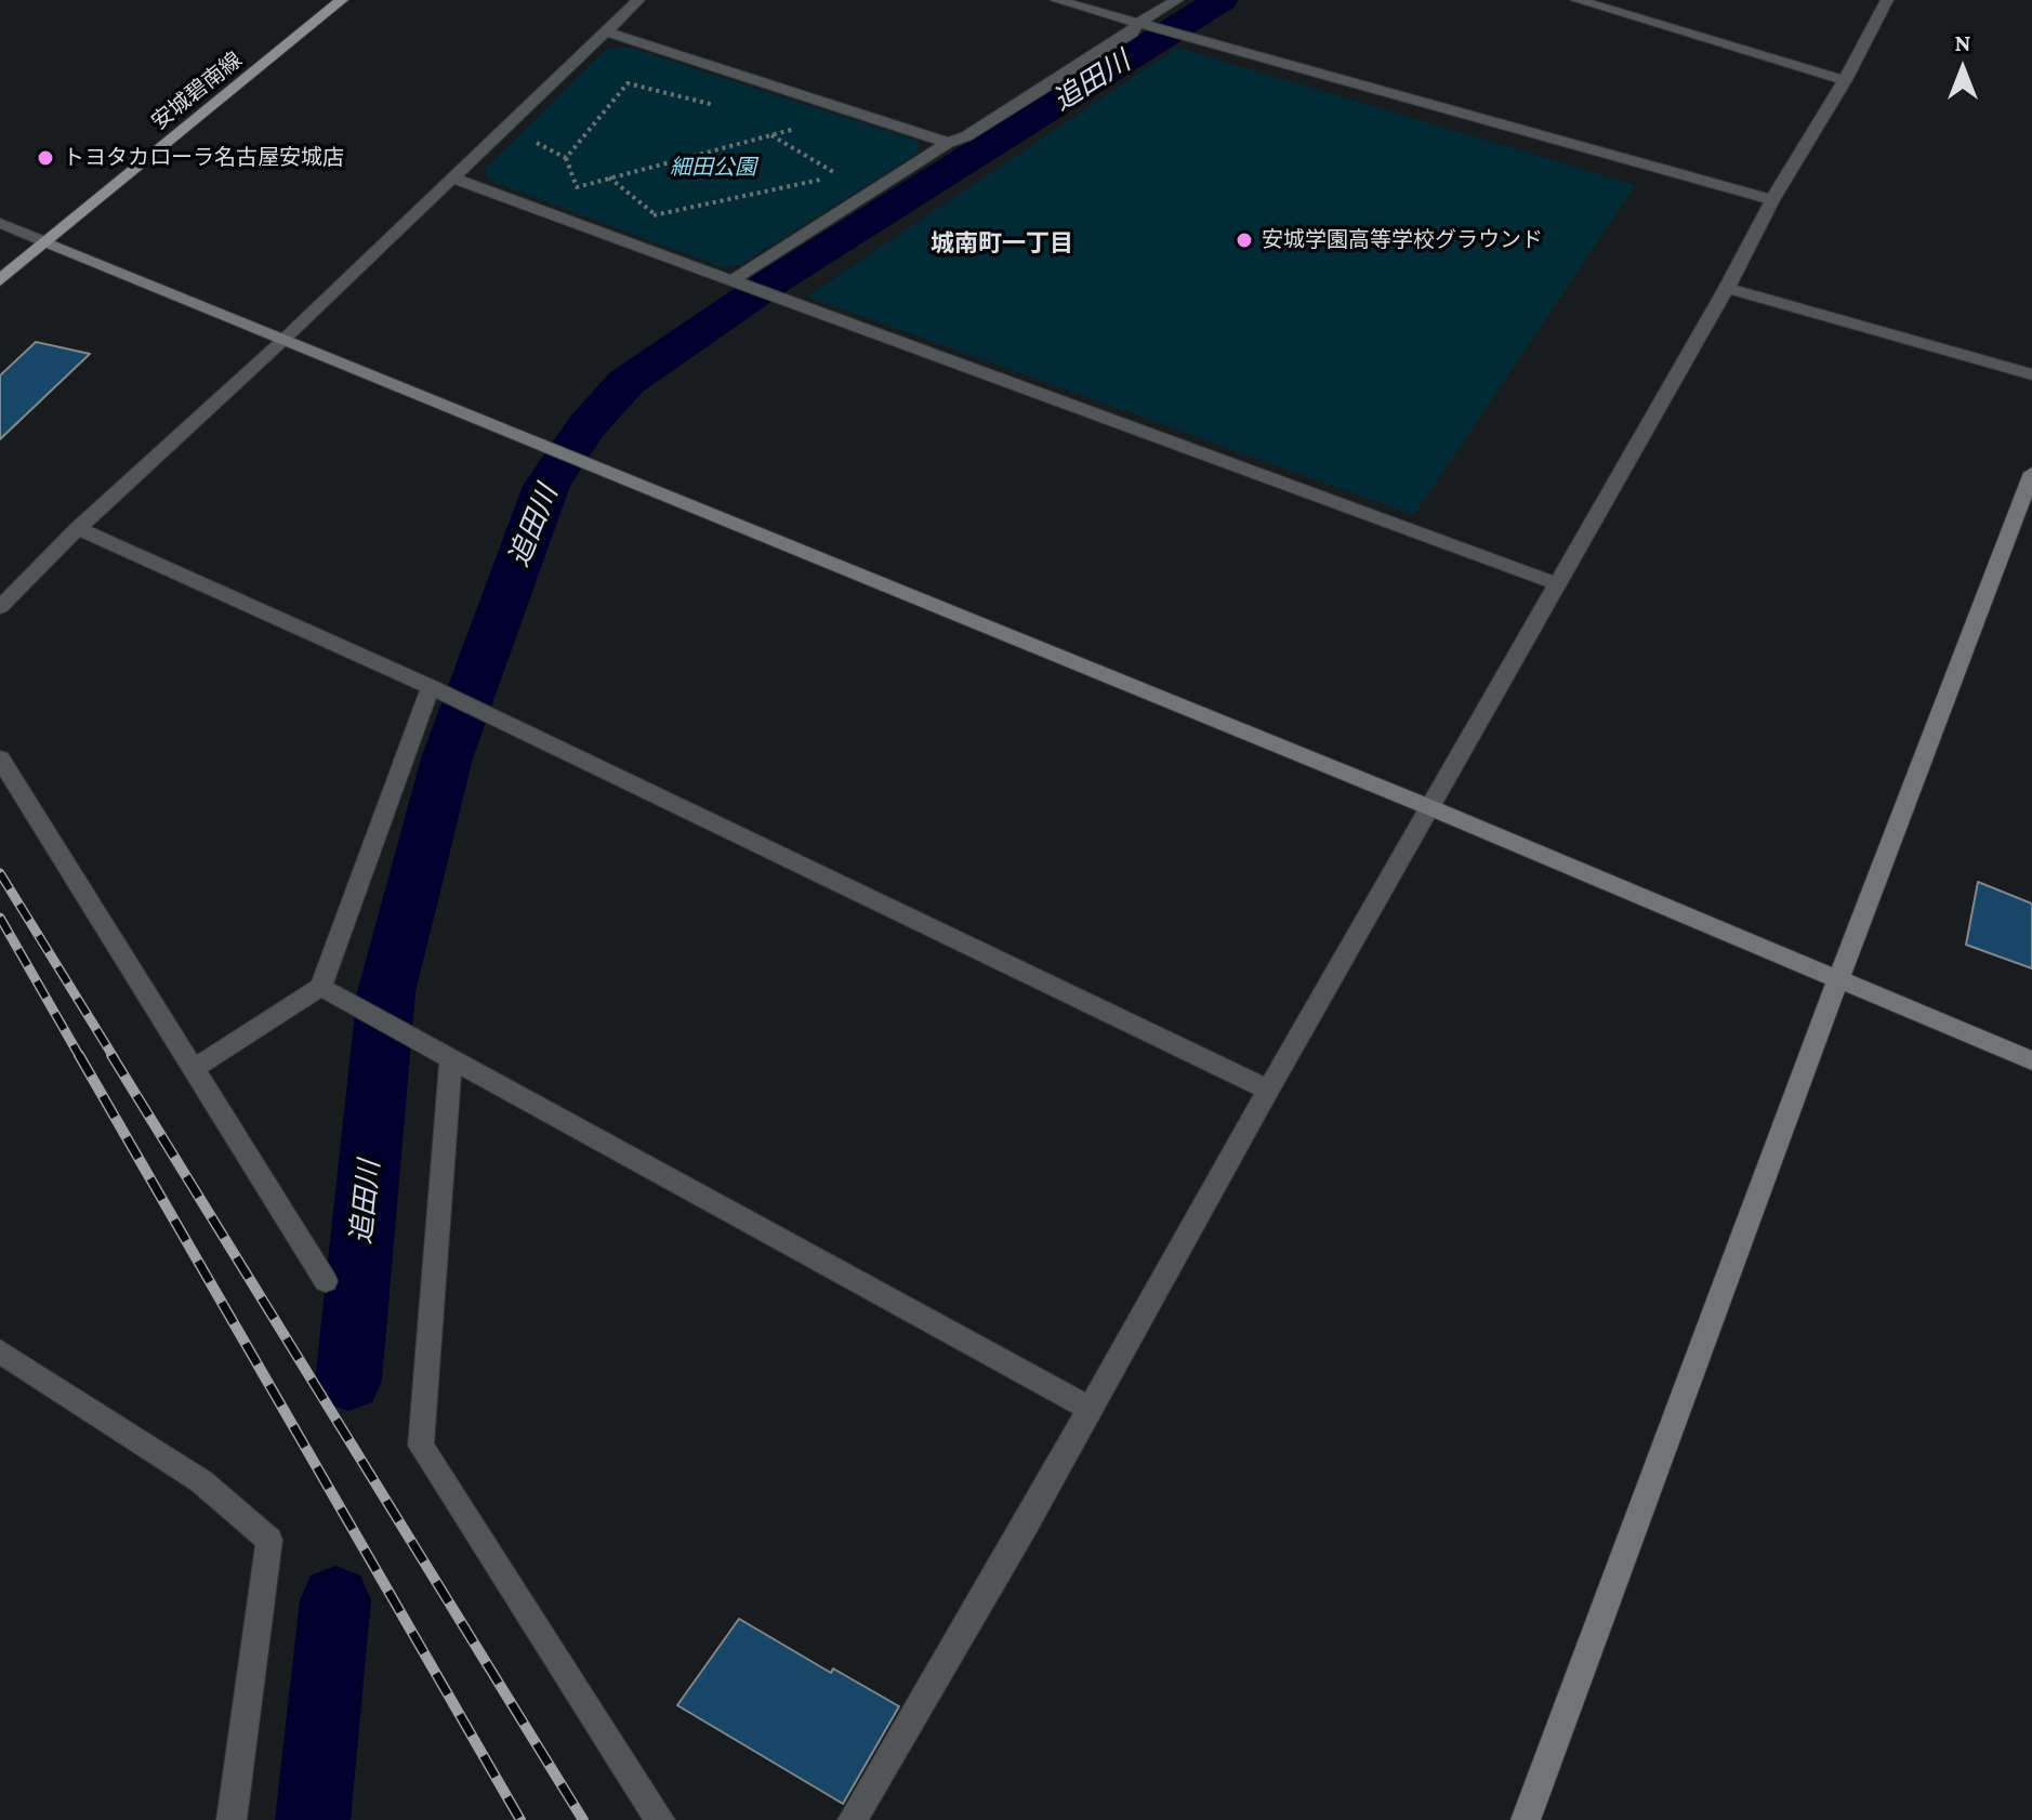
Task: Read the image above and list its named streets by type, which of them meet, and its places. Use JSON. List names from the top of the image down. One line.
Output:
{"streets":{"main road":["安城碧南線"]},"districts":["城南町一丁目"],"water":["追田川"],"parks":["細田公園"],"places":["トヨタカローラ名古屋安城店","安城学園高等学校グラウンド"],"north":"top"}
